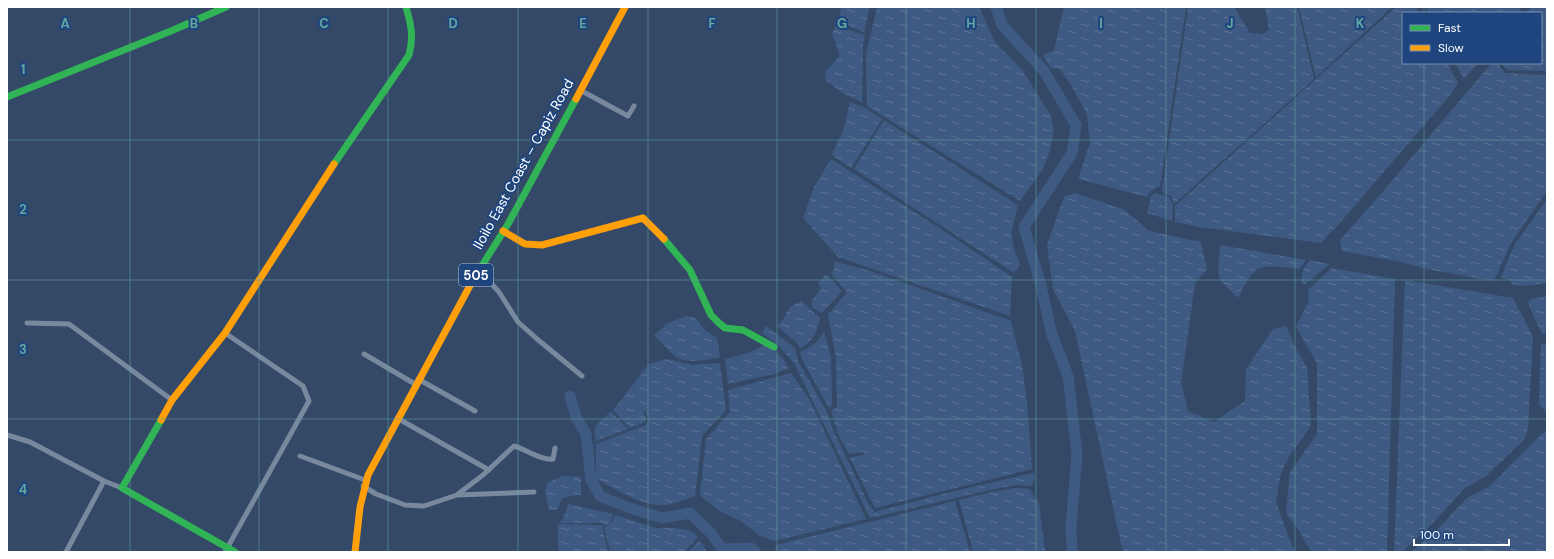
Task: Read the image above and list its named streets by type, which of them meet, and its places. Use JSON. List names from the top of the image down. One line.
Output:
{"streets":{"street":["Iloilo East Coast – Capiz Road","505"]},"legend":["Fast","Slow"],"scale_bar":"100 m","grid":{"columns":["A","B","C","D","E","F","G","H","I","J","K"],"rows":["1","2","3","4"]}}
